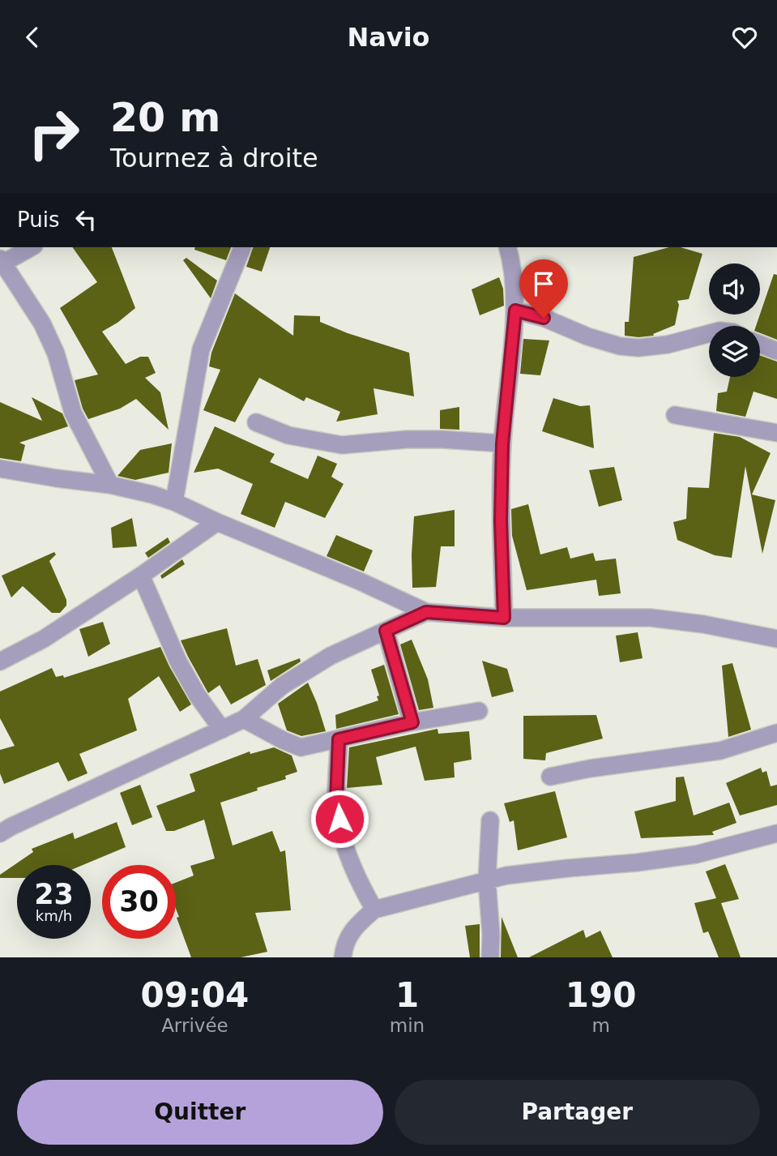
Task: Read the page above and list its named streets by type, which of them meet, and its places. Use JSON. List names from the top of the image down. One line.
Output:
{"page":{"header":"Navio","turn":["20 m","Tournez à droite"],"then":"Puis","speed":"23 km/h","limit":"30","eta":["09:04","Arrivée","1","min","190","m"],"buttons":["Quitter","Partager"]}}
